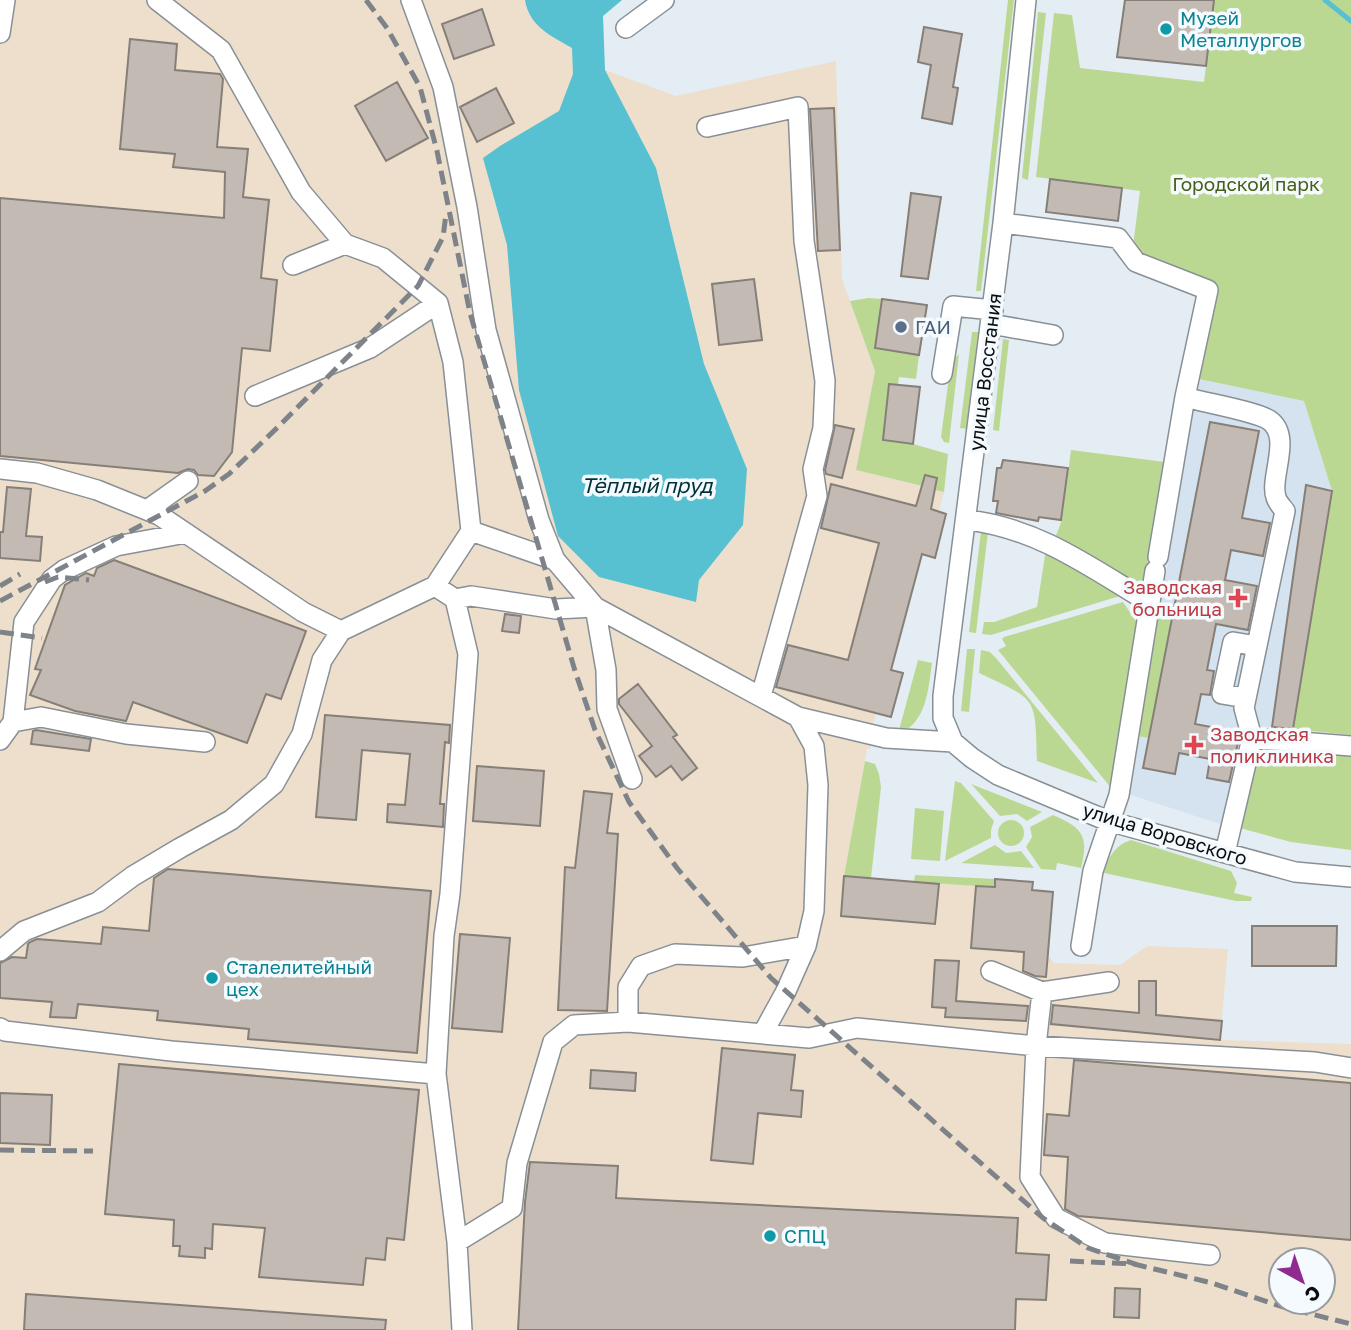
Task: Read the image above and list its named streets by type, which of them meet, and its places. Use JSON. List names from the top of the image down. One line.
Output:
{"streets":{"street":["улица Восстания","улица Воровского"]},"crossings":[["улица Восстания","улица Воровского"]],"water":["Тёплый пруд"],"parks":["Городской парк"],"places":{"other":["Музей Металлургов","ГАИ","Сталелитейный цех","СПЦ"],"health":["Заводская больница","Заводская поликлиника"]},"north":"bottom right"}
